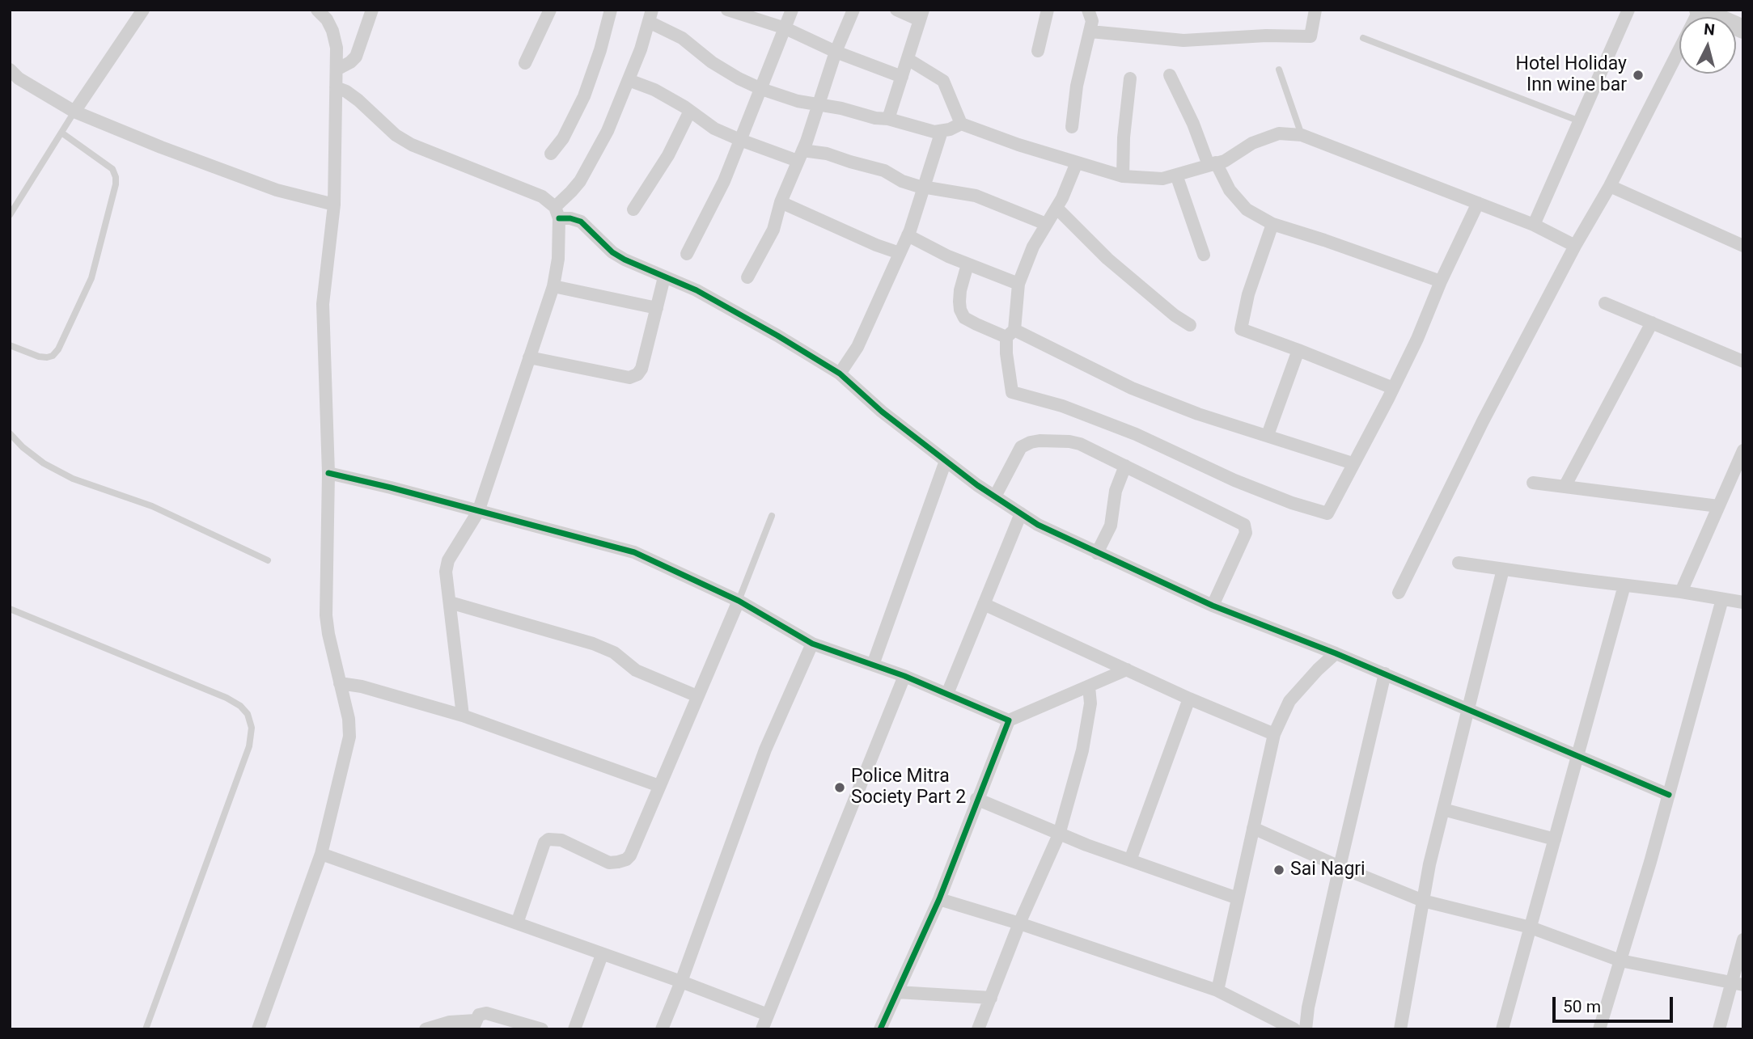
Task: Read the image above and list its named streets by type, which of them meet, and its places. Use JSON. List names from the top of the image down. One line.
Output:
{"places":["Hotel Holiday Inn wine bar","Police Mitra Society Part 2","Sai Nagri"],"scale_bar":"50 m","north":"top"}
